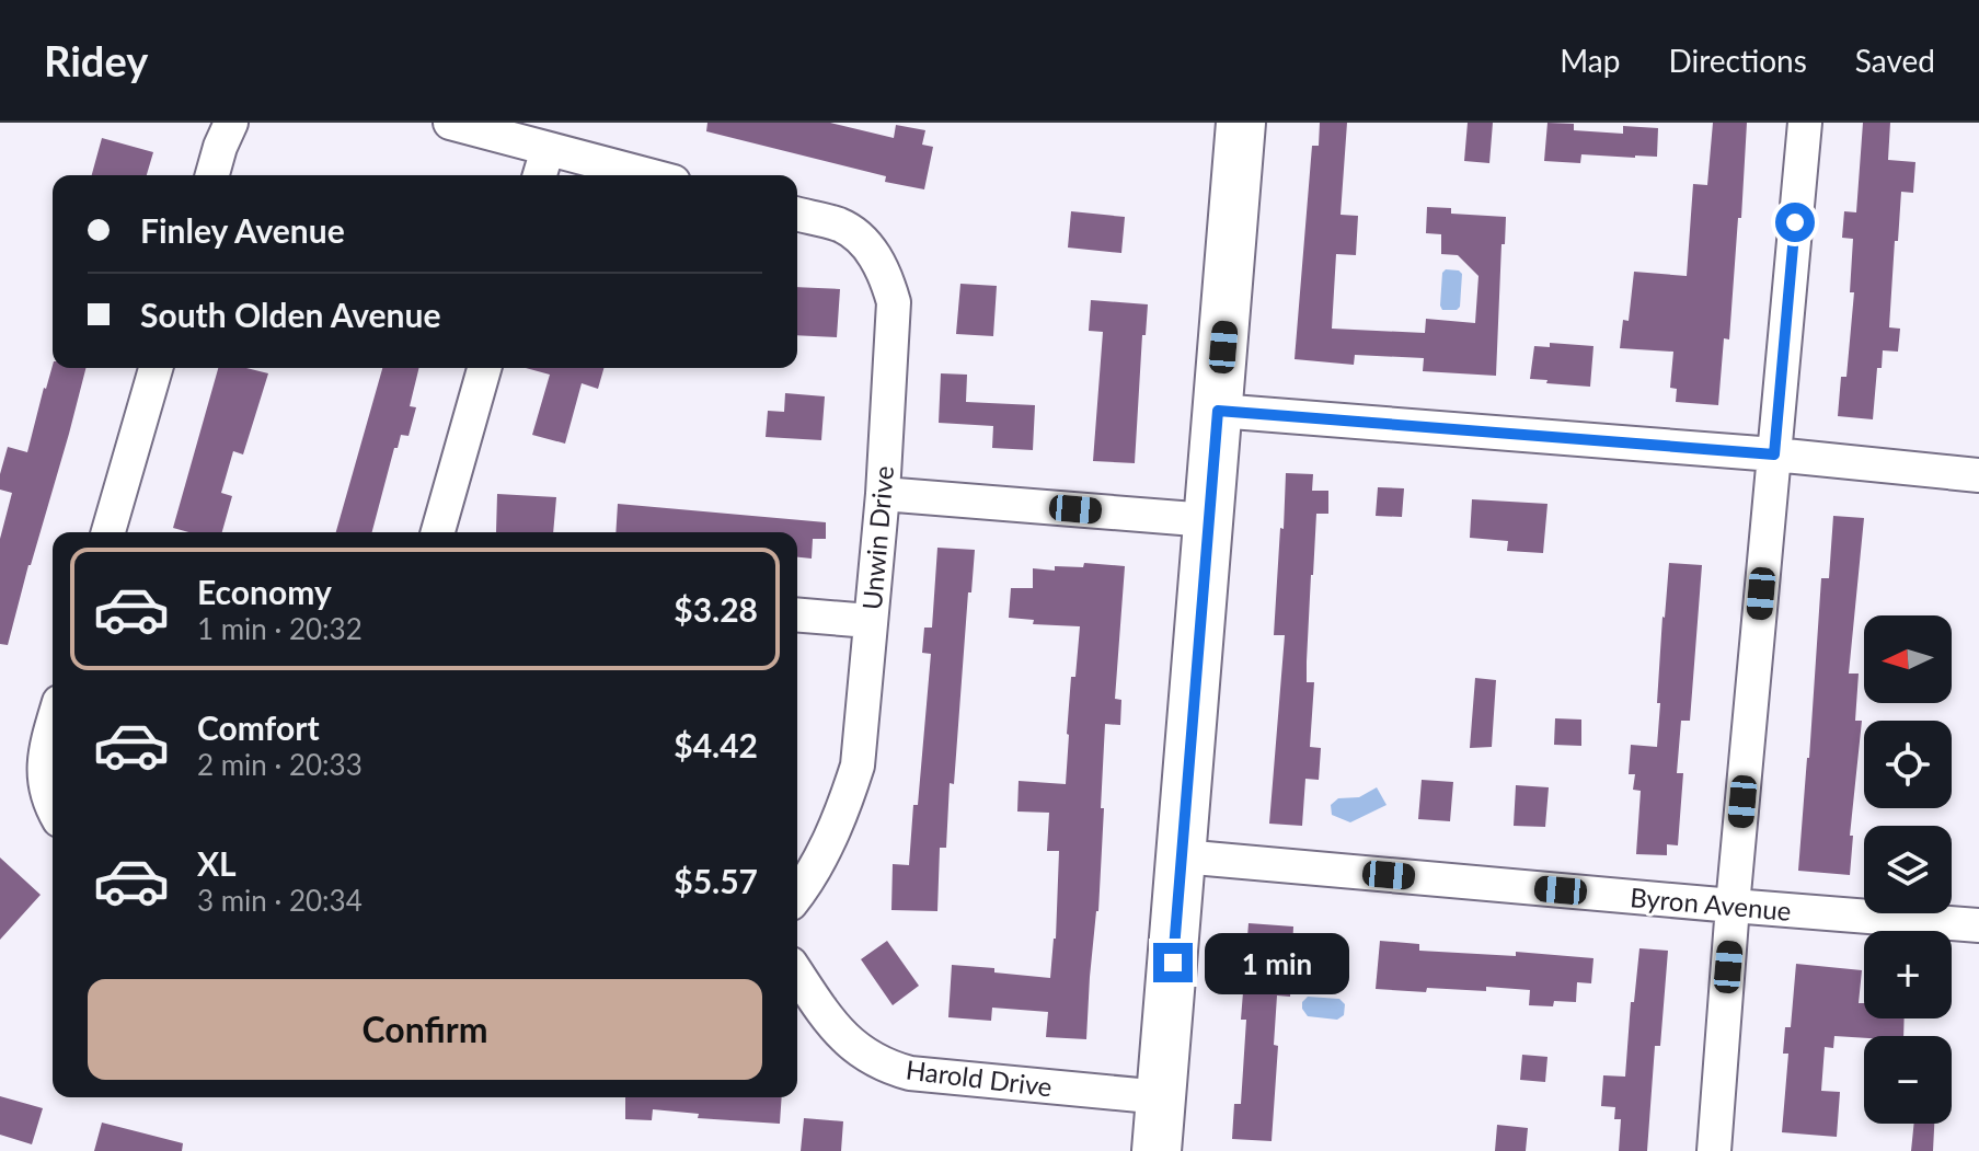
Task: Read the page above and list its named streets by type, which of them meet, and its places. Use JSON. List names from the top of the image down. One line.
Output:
{"streets":{"street":["Unwin Drive","Byron Avenue","Harold Drive"]},"north":"left","page":{"header":"Ridey","nav":["Map","Directions","Saved"],"banner":["Finley Avenue","South Olden Avenue"],"list":[{"name":"Economy","note":"1 min · 20:32","value":"$3.28"},{"name":"Comfort","note":"2 min · 20:33","value":"$4.42"},{"name":"XL","note":"3 min · 20:34","value":"$5.57"}],"map_buttons":["+","−"],"bubble":"1 min","buttons":"Confirm"}}
